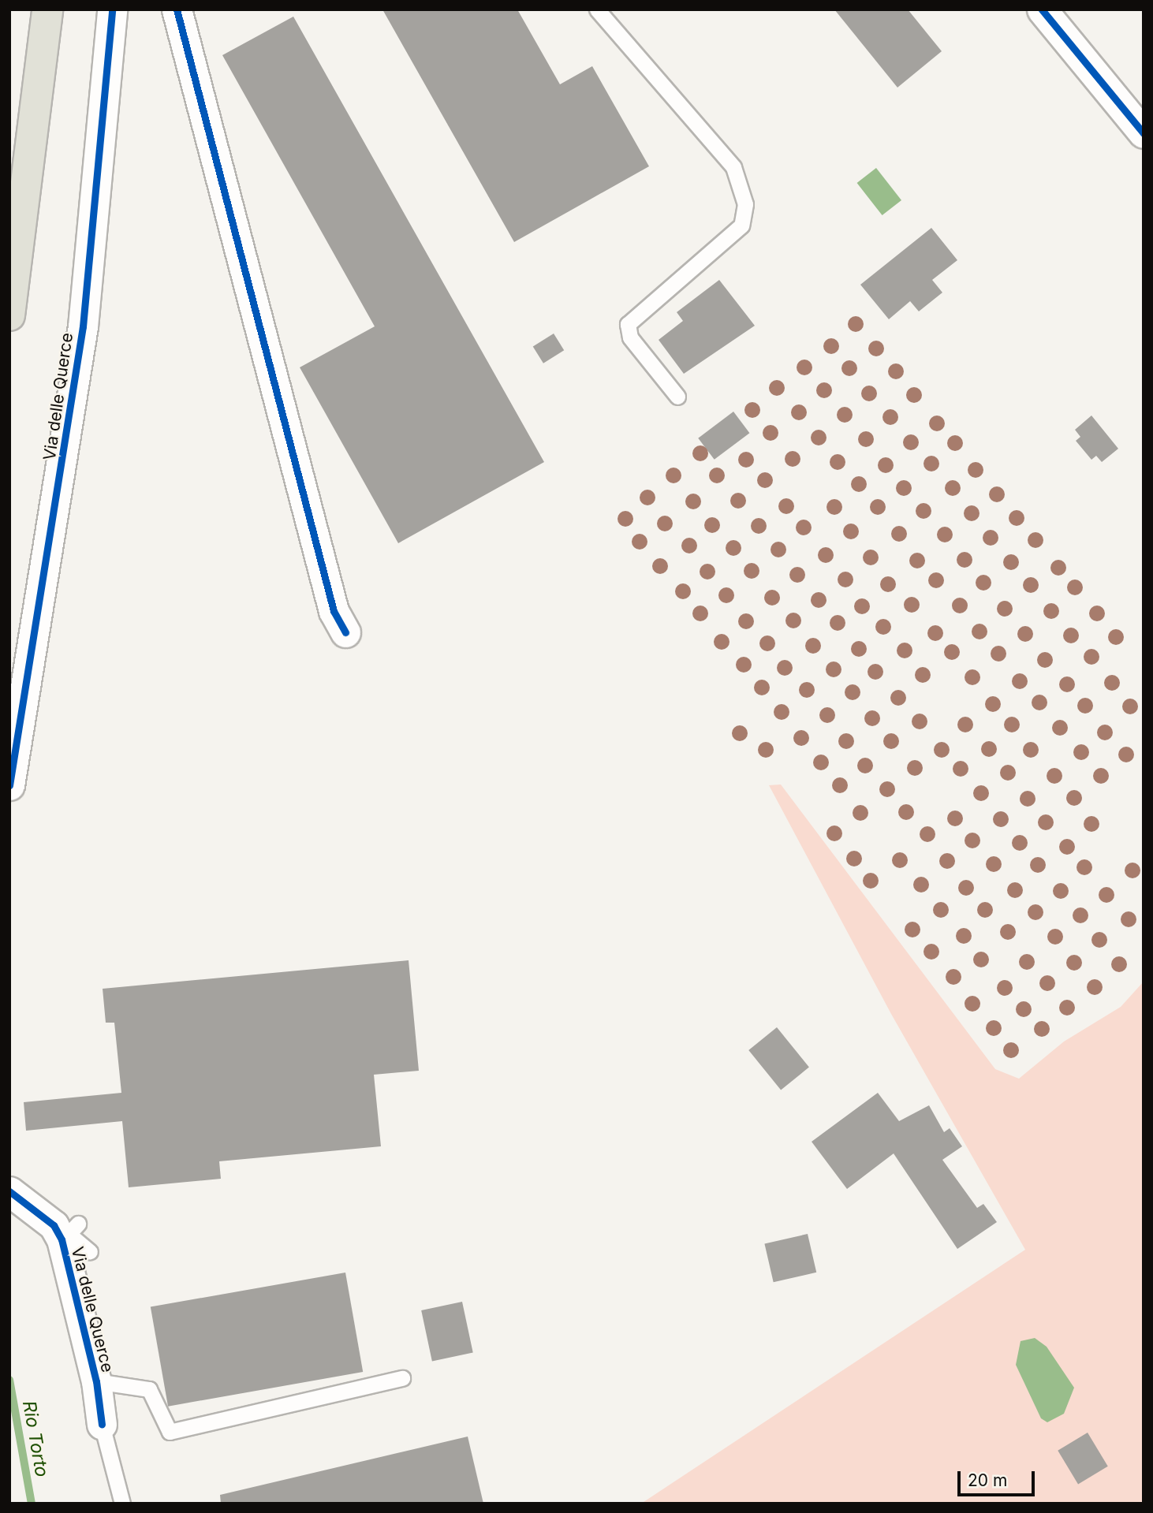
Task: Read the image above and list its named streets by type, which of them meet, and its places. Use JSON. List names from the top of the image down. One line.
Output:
{"streets":{"street":["Via delle Querce"]},"water":["Rio Torto"],"scale_bar":"20 m"}
